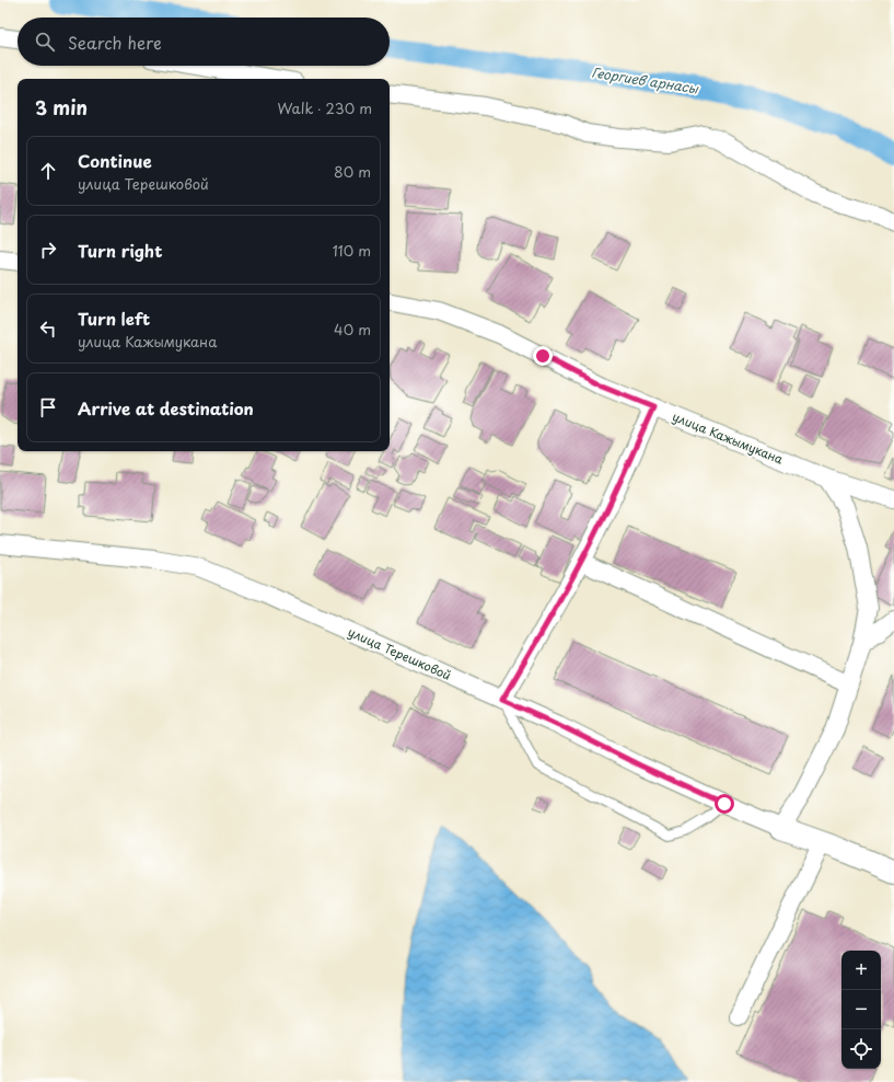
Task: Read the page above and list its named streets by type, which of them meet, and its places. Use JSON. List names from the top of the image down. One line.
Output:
{"streets":{"street":["улица Кажымукана","улица Терешковой"]},"water":["Георгиев арнасы"],"page":{"search":"Search here","heading":["3 min","Walk · 230 m"],"list":[["Continue","улица Терешковой","80 m"],["Turn right","110 m"],["Turn left","улица Кажымукана","40 m"],"Arrive at destination"],"map_buttons":["+","−"]}}
